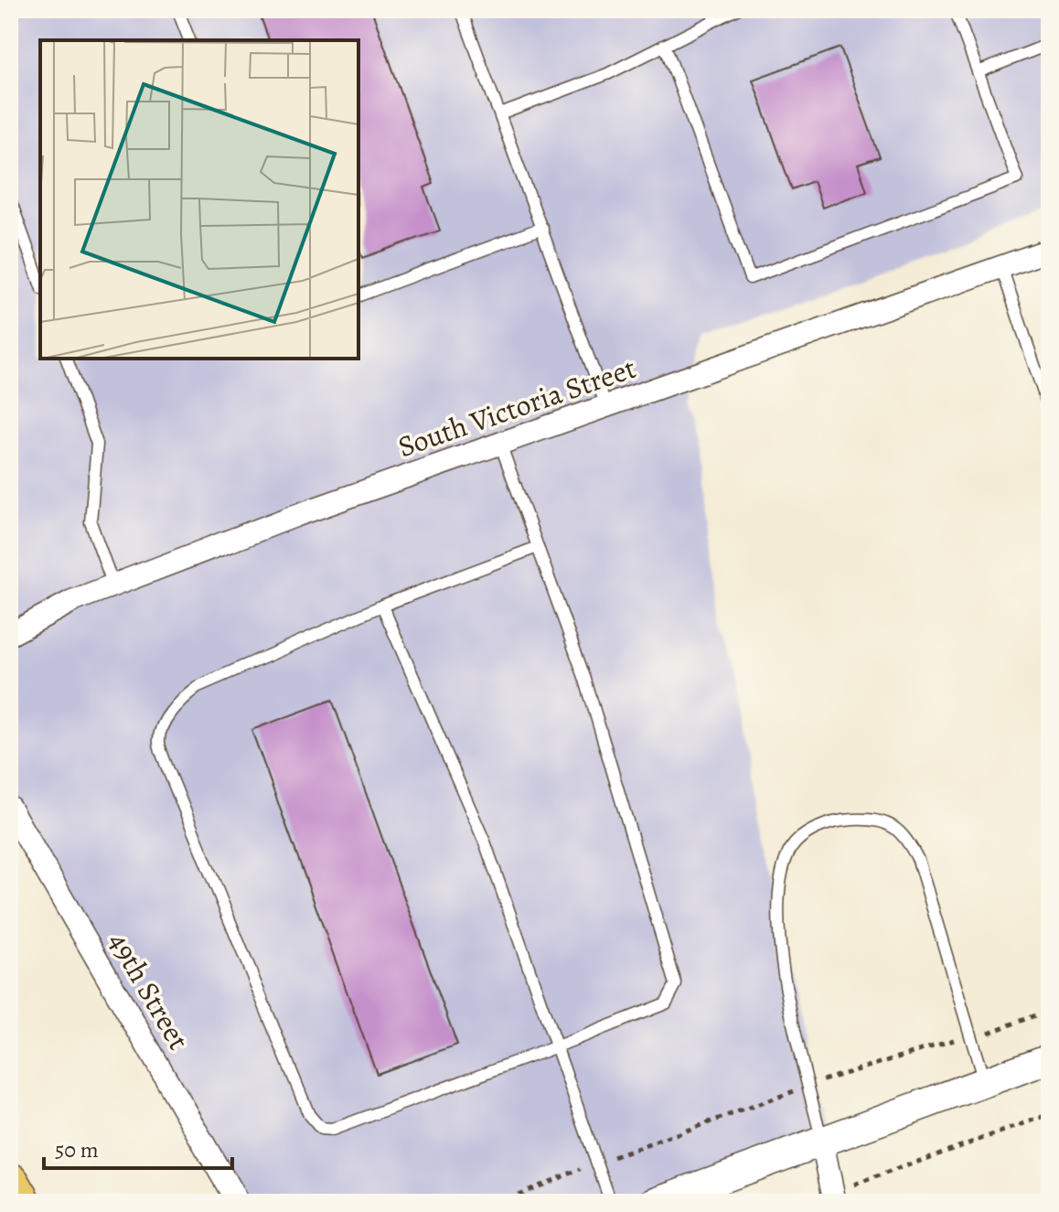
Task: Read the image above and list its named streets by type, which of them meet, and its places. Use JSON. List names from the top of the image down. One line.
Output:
{"streets":{"street":["South Victoria Street","49th Street"]},"scale_bar":"50 m"}
